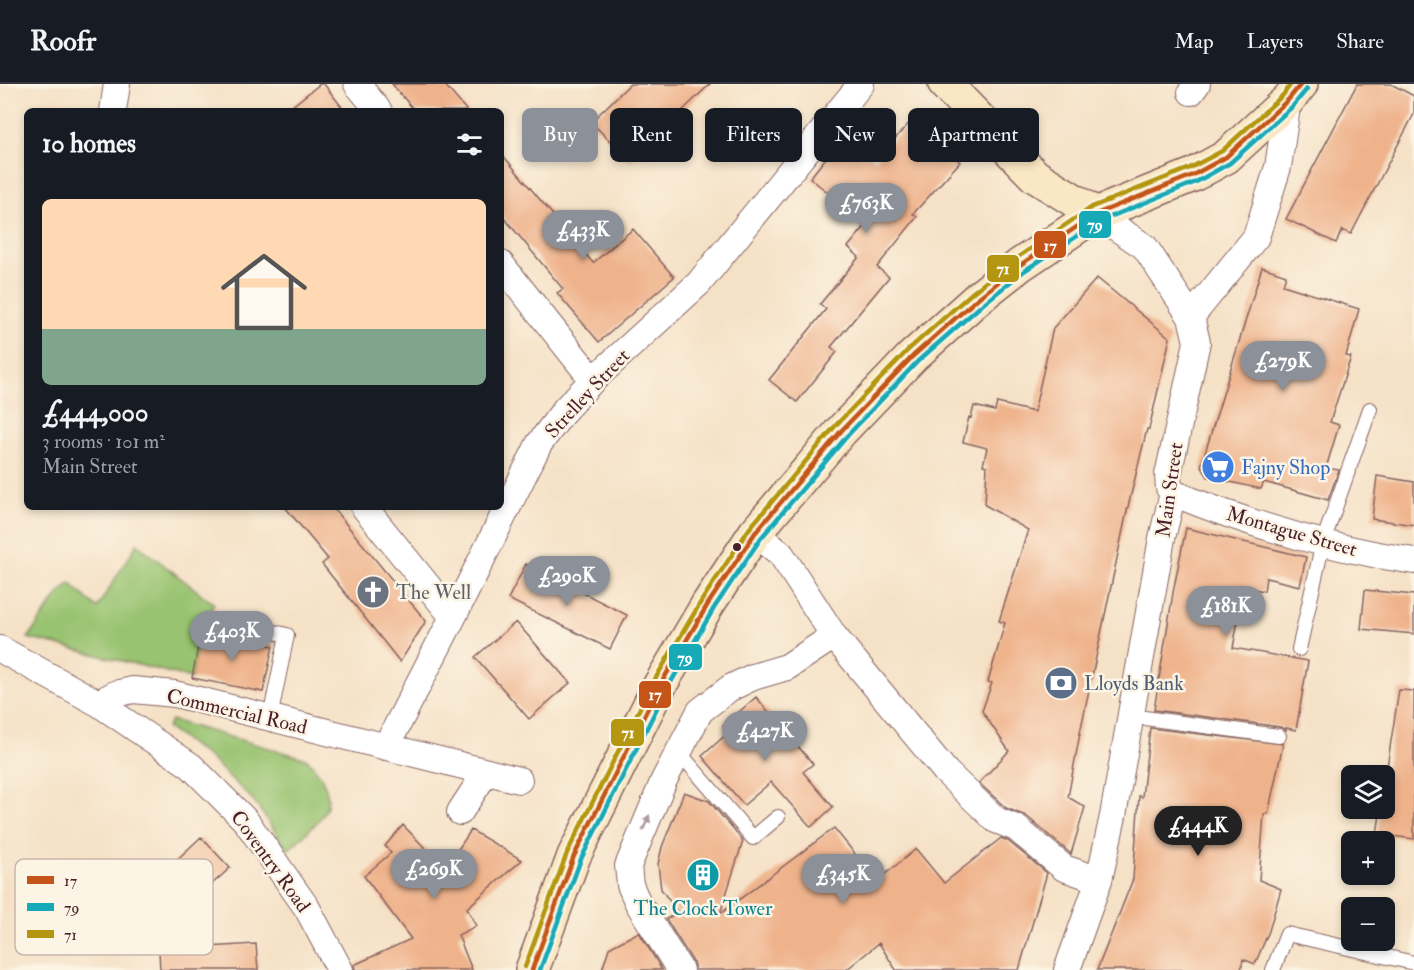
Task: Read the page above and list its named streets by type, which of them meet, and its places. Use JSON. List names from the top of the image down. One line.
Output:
{"streets":{"street":["Strelley Street","Main Street","Montague Street","Commercial Road","Coventry Road"]},"crossings":[["Strelley Street","Commercial Road"],["Main Street","Montague Street"],["Commercial Road","Coventry Road"]],"places":{"supermarket":["Fajny Shop"],"church":["The Well"],"bank":["Lloyds Bank"],"building":["The Clock Tower"]},"lines":["transit line 17","transit line 71","transit line 79"],"legend":["17","79","71"],"page":{"header":"Roofr","nav":["Map","Layers","Share"],"chip":["Buy","Rent","Filters","New","Apartment"],"heading":"10 homes","list":[{"name":"£444,000","note":"3 rooms · 101 m² · Main Street"}],"price":["£763K","£433K","£279K","£290K","£181K","£403K","£427K","£444K","£269K","£345K"],"map_buttons":["+","−"]}}
